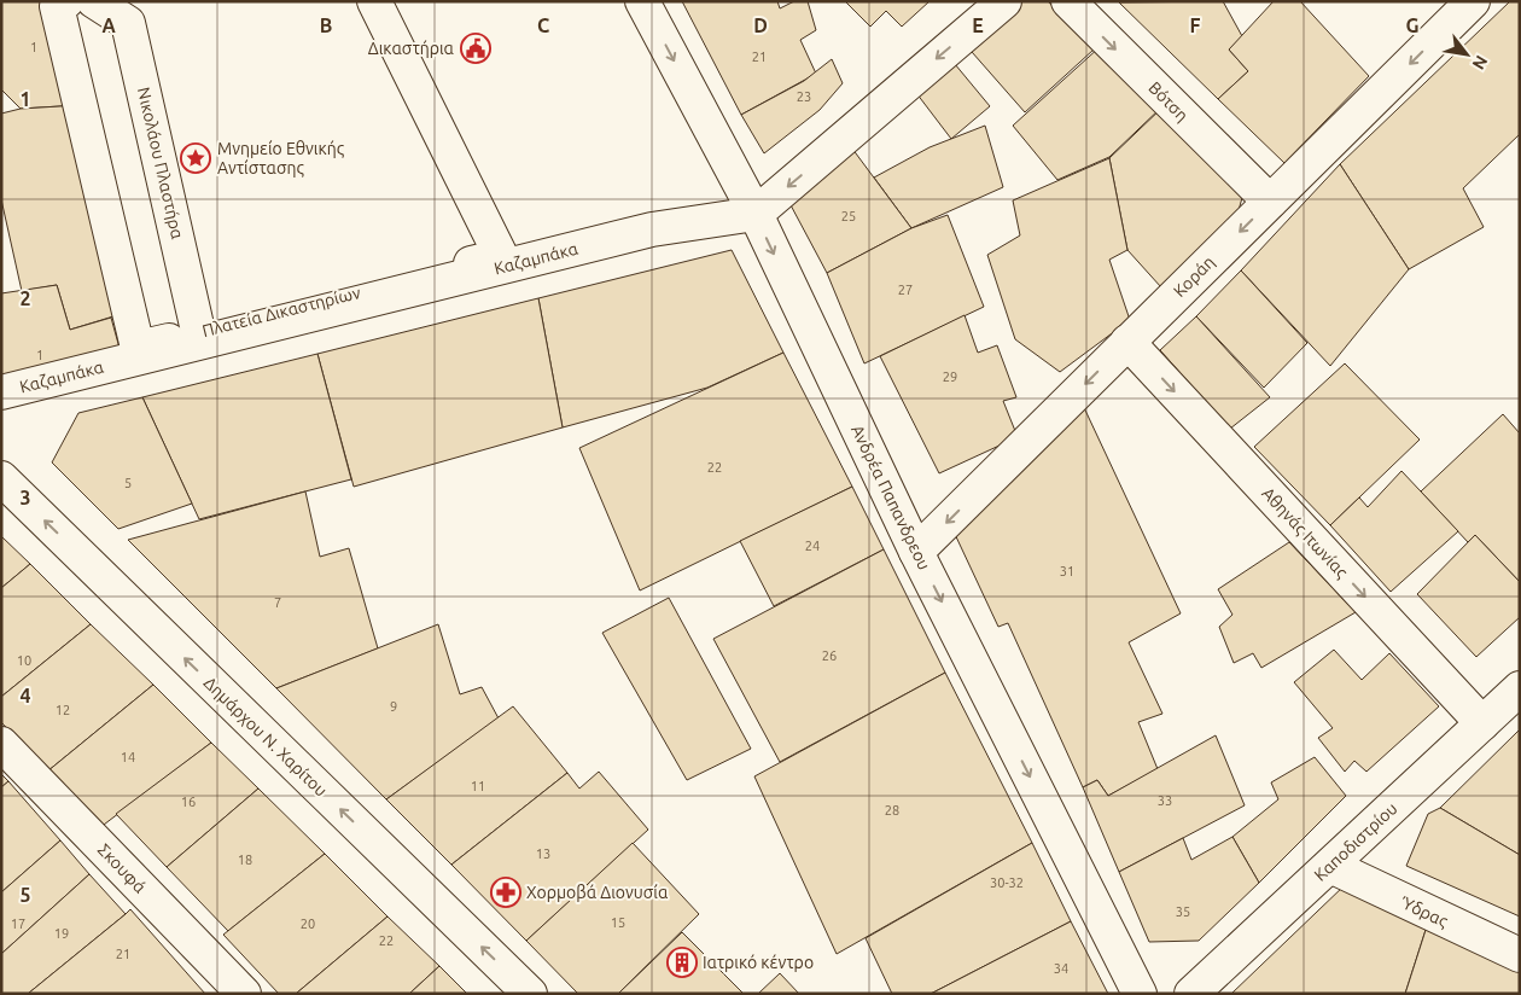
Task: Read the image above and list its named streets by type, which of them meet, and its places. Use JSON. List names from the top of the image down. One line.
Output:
{"streets":{"street":["Βότση","Νικολάου Πλαστήρα","Καζαμπάκα","Κοράη","Πλατεία Δικαστηρίων","Ανδρέα Παπανδρεου","Αθηνάς Ιτωνίας","Δημάρχου Ν. Χαρίτου","Καποδιστρίου","Σκουφά","Ύδρας"]},"crossings":[["Βότση","Κοράη"],["Νικολάου Πλαστήρα","Καζαμπάκα"],["Νικολάου Πλαστήρα","Πλατεία Δικαστηρίων"],["Καζαμπάκα","Πλατεία Δικαστηρίων"],["Καζαμπάκα","Ανδρέα Παπανδρεου"],["Κοράη","Ανδρέα Παπανδρεου"],["Κοράη","Αθηνάς Ιτωνίας"],["Αθηνάς Ιτωνίας","Καποδιστρίου"],["Καποδιστρίου","Ύδρας"]],"one_way":["Βότση","Κοράη","Ανδρέα Παπανδρεου","Αθηνάς Ιτωνίας","Δημάρχου Ν. Χαρίτου"],"places":{"public building":["Δικαστήρια"],"place":["Μνημείο Εθνικής Αντίστασης"],"pharmacy":["Χορμοβά Διονυσία"],"building":["Ιατρικό κέντρο"]},"house_numbers":["1","21","23","25","27","1","29","22","5","24","31","7","26","10","9","12","14","11","33","16","28","13","18","30-32","35","15","17","20","19","22","21","34"],"north":"bottom right","grid":{"columns":["A","B","C","D","E","F","G"],"rows":["1","2","3","4","5"]}}
